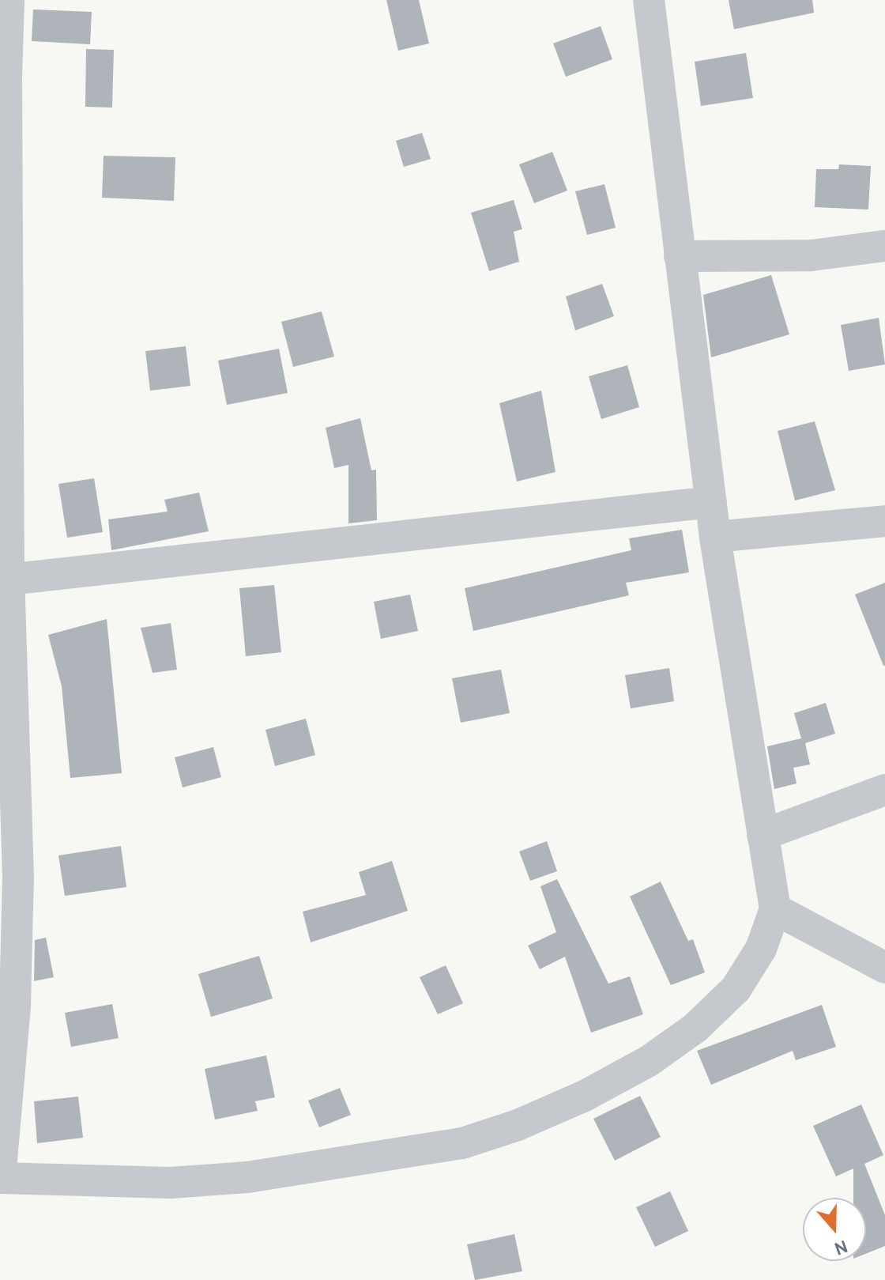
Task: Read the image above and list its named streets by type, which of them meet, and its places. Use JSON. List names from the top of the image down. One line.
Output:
{"north":"bottom"}
